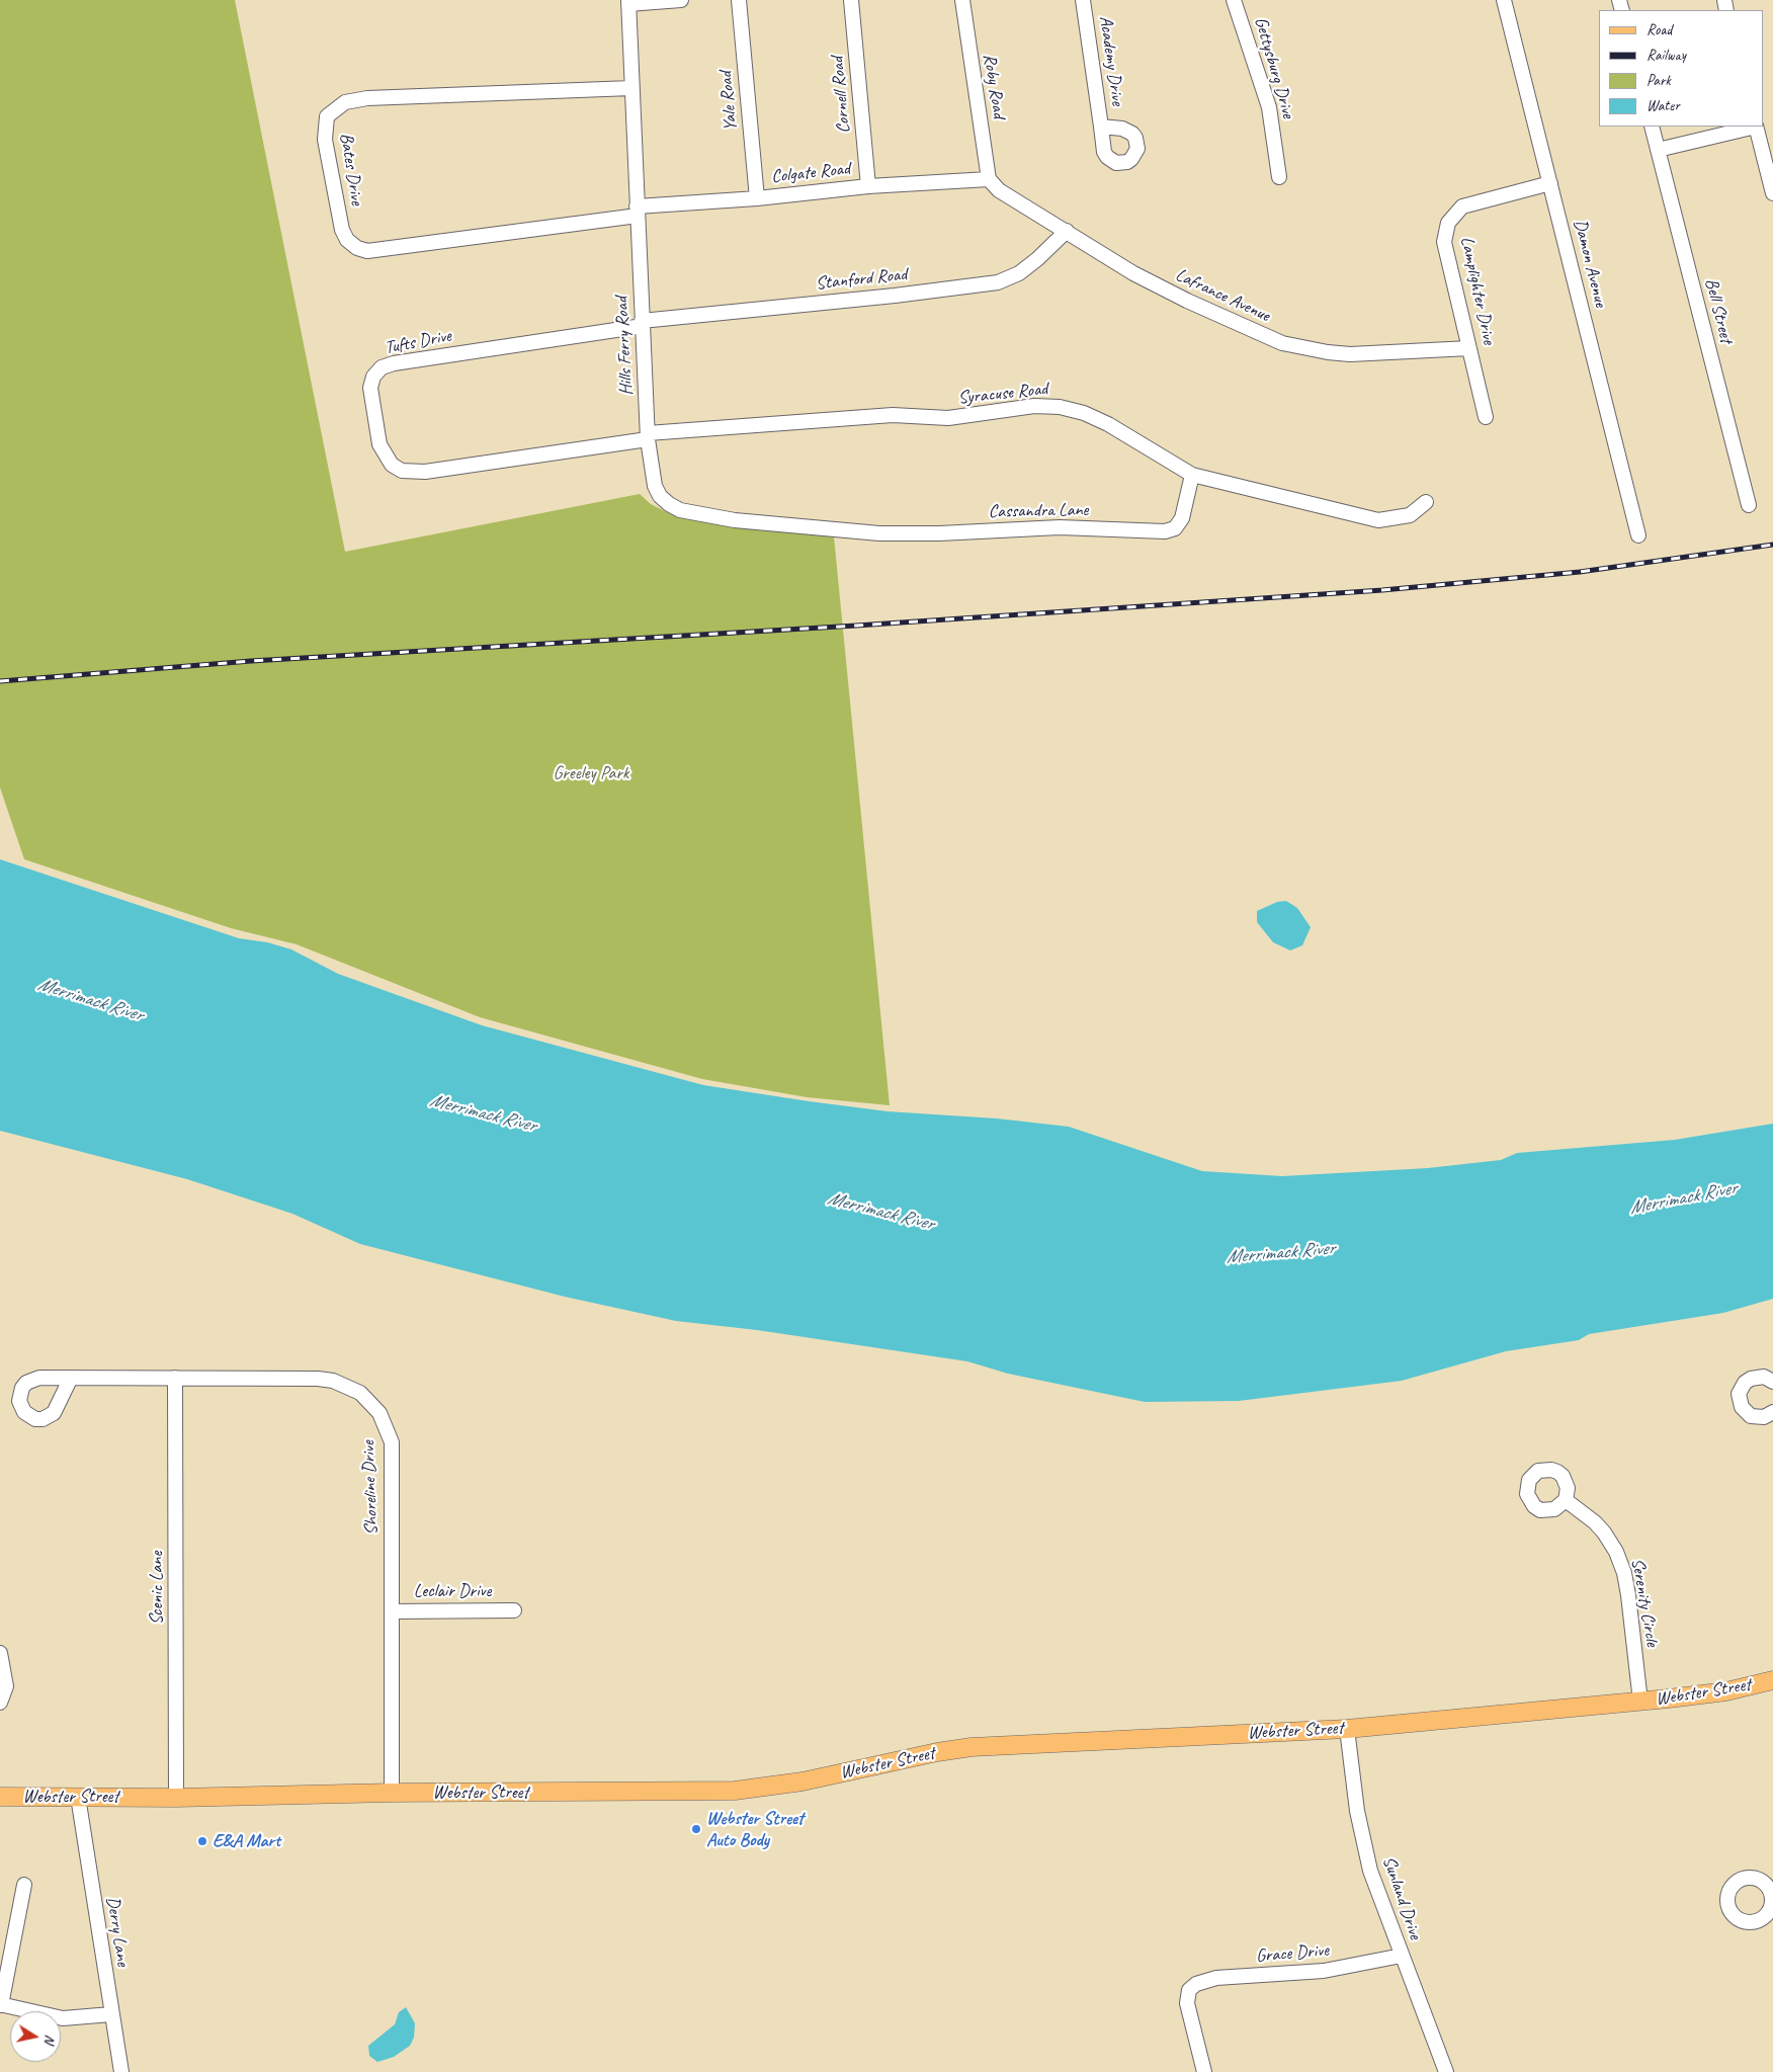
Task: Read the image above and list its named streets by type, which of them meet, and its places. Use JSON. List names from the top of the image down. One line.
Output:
{"streets":{"main road":["Webster Street"],"street":["Academy Drive","Gettysburg Drive","Roby Road","Cornell Road","Yale Road","Bates Drive","Colgate Road","Damon Avenue","Stanford Road","Lamplighter Drive","Lafrance Avenue","Bell Street","Tufts Drive","Hills Ferry Road","Syracuse Road","Cassandra Lane","Shoreline Drive","Scenic Lane","Leclair Drive","Serenity Circle","Sunland Drive","Derry Lane","Grace Drive"]},"crossings":[["Roby Road","Colgate Road"],["Roby Road","Lafrance Avenue"],["Cornell Road","Colgate Road"],["Yale Road","Colgate Road"],["Bates Drive","Colgate Road"],["Bates Drive","Hills Ferry Road"],["Colgate Road","Lafrance Avenue"],["Colgate Road","Hills Ferry Road"],["Damon Avenue","Lamplighter Drive"],["Stanford Road","Lafrance Avenue"],["Stanford Road","Tufts Drive"],["Stanford Road","Hills Ferry Road"],["Lamplighter Drive","Lafrance Avenue"],["Tufts Drive","Hills Ferry Road"],["Tufts Drive","Syracuse Road"],["Hills Ferry Road","Syracuse Road"],["Hills Ferry Road","Cassandra Lane"],["Syracuse Road","Cassandra Lane"],["Shoreline Drive","Scenic Lane"],["Shoreline Drive","Leclair Drive"],["Shoreline Drive","Webster Street"],["Scenic Lane","Webster Street"],["Serenity Circle","Webster Street"],["Webster Street","Sunland Drive"],["Webster Street","Derry Lane"],["Sunland Drive","Grace Drive"]],"water":["Merrimack River"],"parks":["Greeley Park"],"places":["Webster Street Auto Body","E&A Mart"],"legend":["Road","Railway","Park","Water"],"north":"right"}
